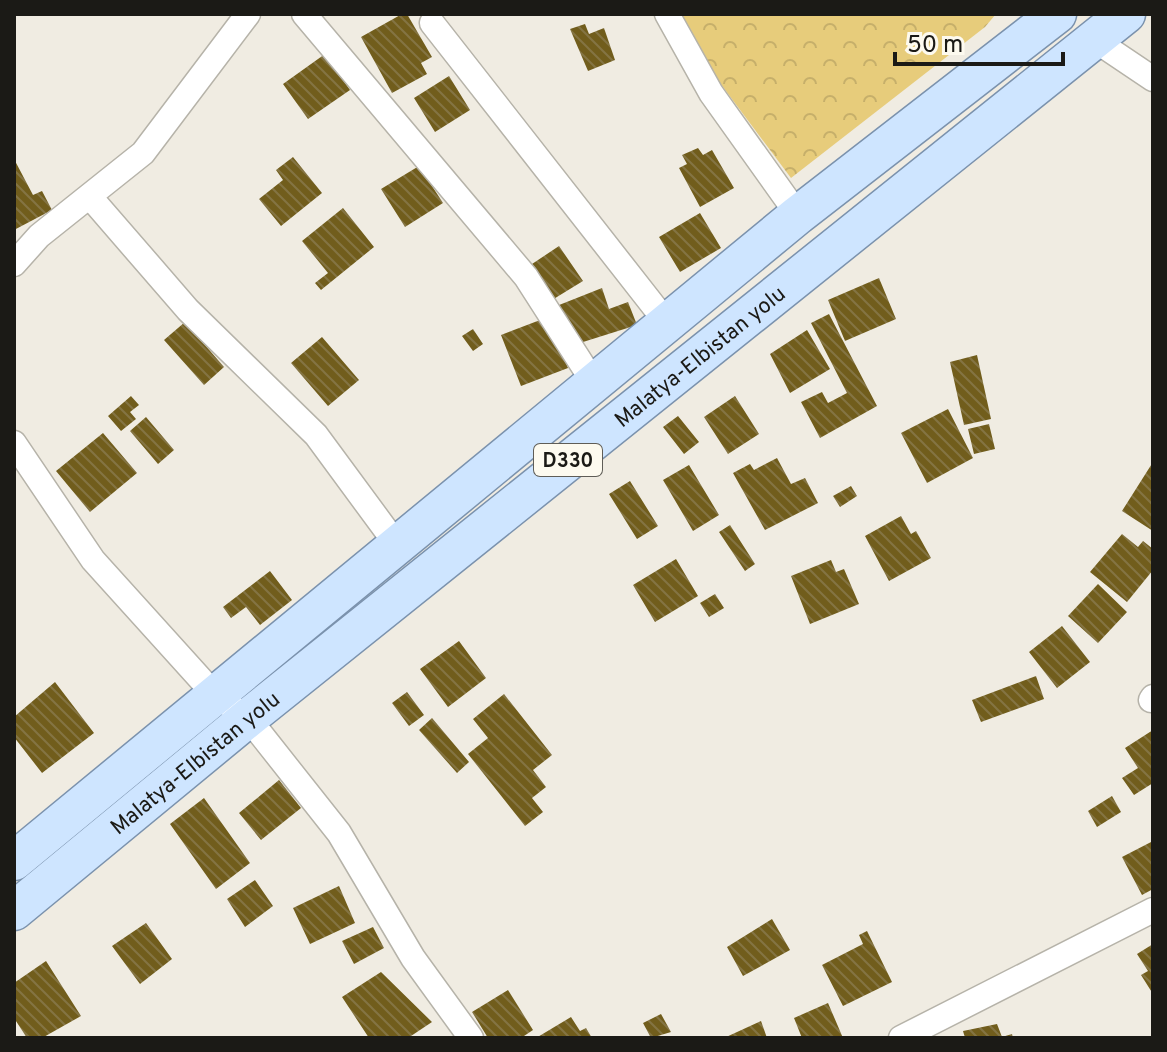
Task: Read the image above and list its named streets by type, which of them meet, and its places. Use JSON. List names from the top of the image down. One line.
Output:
{"streets":{"main road":["Malatya-Elbistan yolu","D330"]},"scale_bar":"50 m"}
